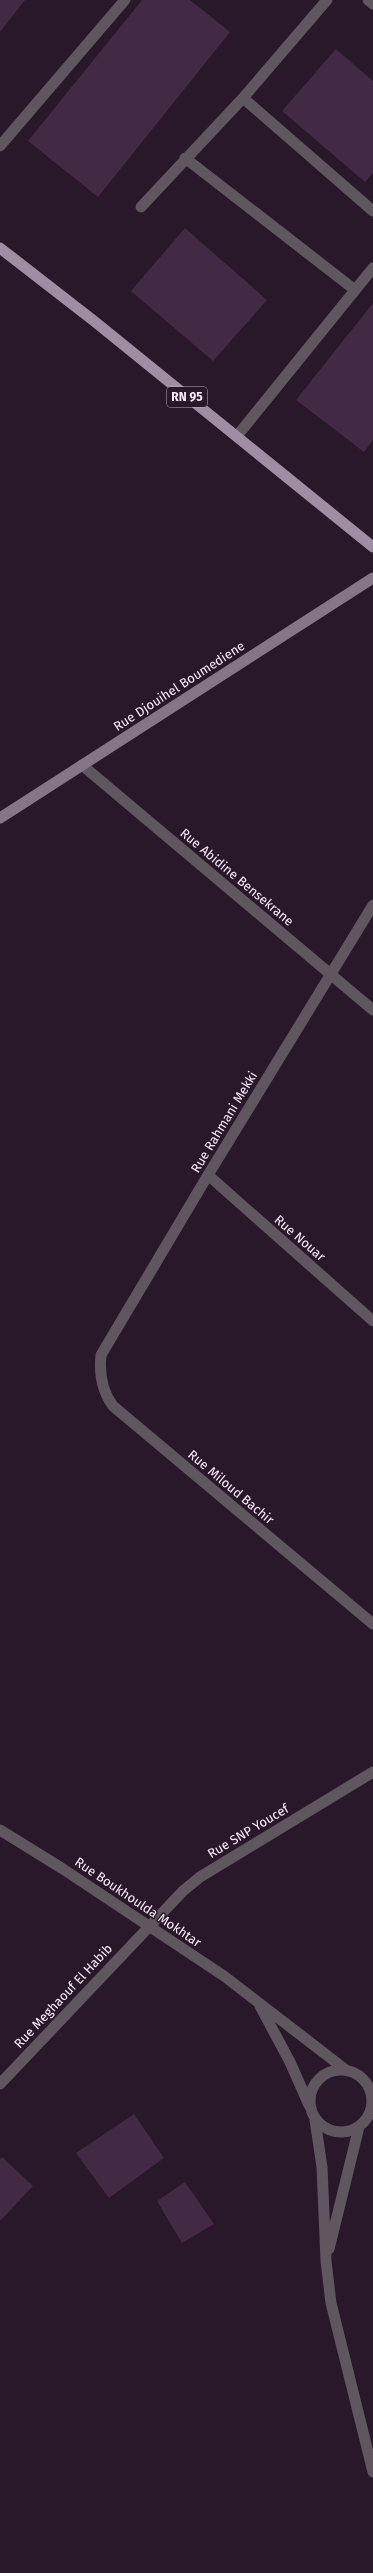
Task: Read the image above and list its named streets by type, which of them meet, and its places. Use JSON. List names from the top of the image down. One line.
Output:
{"streets":{"main road":["RN 95","Rue Djouihel Boumediene"],"street":["Rue Abidine Bensekrane","Rue Rahmani Mekki","Rue Nouar","Rue Miloud Bachir","Rue SNP Youcef","Rue Boukhoulda Mokhtar","Rue Meghaouf El Habib"]},"crossings":[["Rue Djouihel Boumediene","Rue Abidine Bensekrane"],["Rue Abidine Bensekrane","Rue Rahmani Mekki"],["Rue Rahmani Mekki","Rue Nouar"],["Rue Rahmani Mekki","Rue Miloud Bachir"],["Rue SNP Youcef","Rue Boukhoulda Mokhtar"],["Rue SNP Youcef","Rue Meghaouf El Habib"],["Rue Boukhoulda Mokhtar","Rue Meghaouf El Habib"]]}
